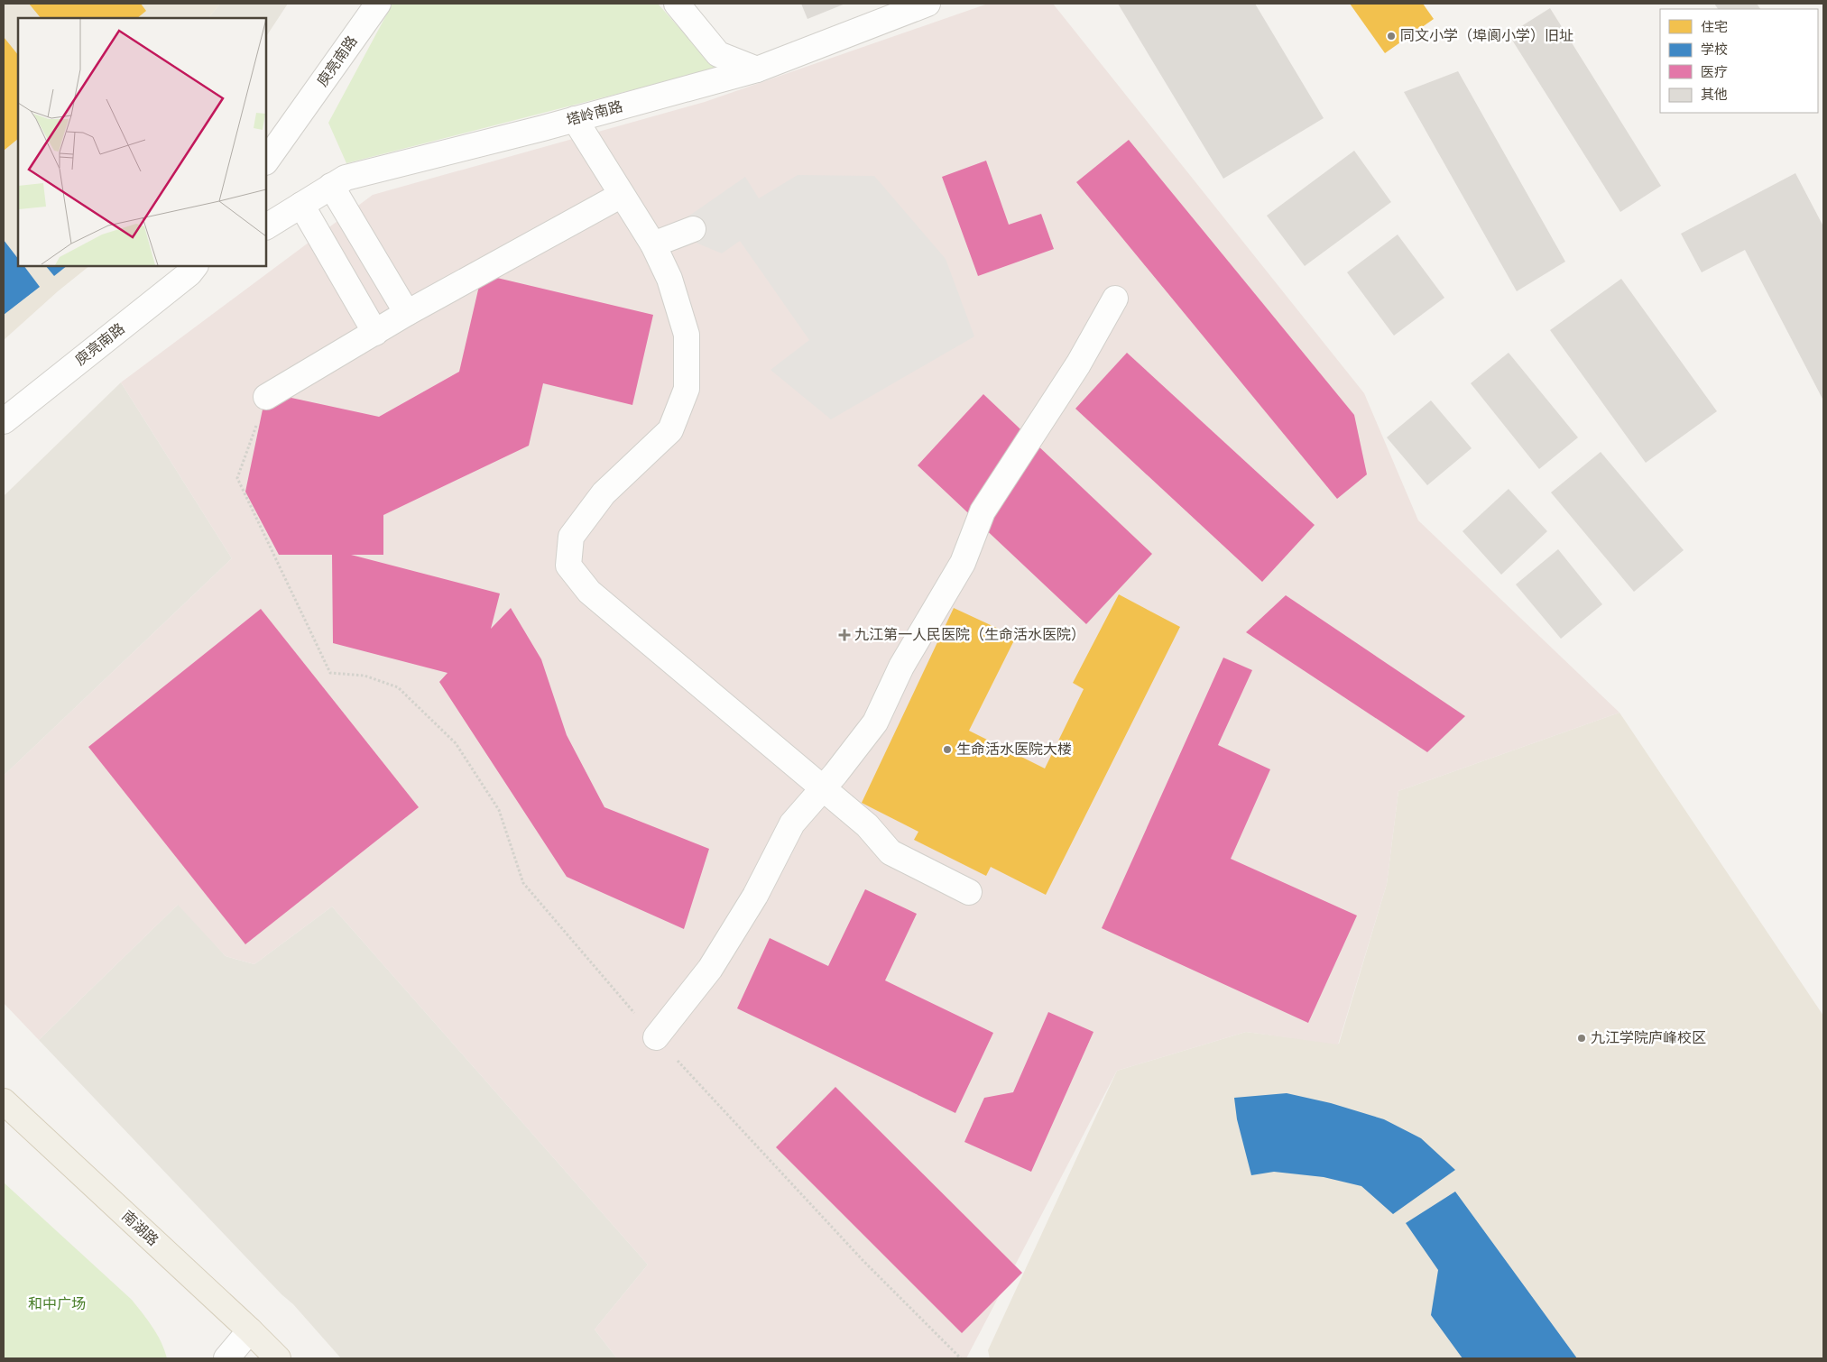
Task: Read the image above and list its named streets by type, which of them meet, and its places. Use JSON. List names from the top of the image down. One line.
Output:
{"streets":{"main road":["南湖路"],"street":["庾亮南路","塔岭南路"]},"parks":["和中广场"],"places":{"other":["同文小学（埠阆小学）旧址","生命活水医院大楼","九江学院庐峰校区"],"health":["九江第一人民医院（生命活水医院）"]},"legend":["住宅","学校","医疗","其他"]}
